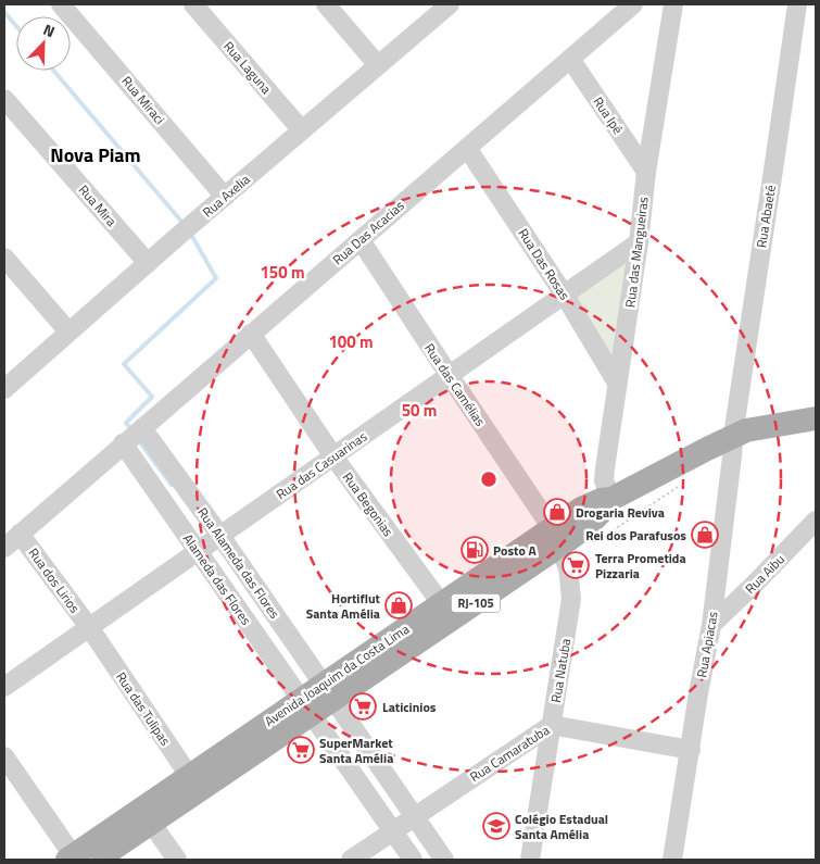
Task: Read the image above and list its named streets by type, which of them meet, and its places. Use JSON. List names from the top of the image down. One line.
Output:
{"streets":{"main road":["RJ-105","Avenida Joaquim da Costa Lima"],"street":["Rua Laguna","Rua Miraci","Rua Ipê","Rua Axelia","Rua Mira","Rua Abaeté","Rua Das Acacias","Rua das Mangueiras","Rua Das Rosas","Rua das Camélias","Rua das Casuarinas","Rua Begonias","Rua Alameda das Flores","Rua Aibu","Alameda das Flores","Rua dos Lirios","Rua Apiacas","Rua Natuba","Rua das Tulipas","Rua Camaratuba"]},"crossings":[["Rua Laguna","Rua Axelia"],["Rua Miraci","Rua Axelia"],["Rua Ipê","Rua Das Acacias"],["Rua Ipê","Rua das Mangueiras"],["Rua Axelia","Rua Mira"],["Rua Abaeté","Rua Apiacas"],["Rua Abaeté","Avenida Joaquim da Costa Lima"],["Rua Das Acacias","Rua Das Rosas"],["Rua Das Acacias","Rua das Camélias"],["Rua Das Acacias","Rua Begonias"],["Rua Das Acacias","Rua Alameda das Flores"],["Rua Das Acacias","Alameda das Flores"],["Rua Das Acacias","Rua dos Lirios"],["Rua das Mangueiras","Rua Das Rosas"],["Rua das Mangueiras","Rua das Casuarinas"],["Rua das Mangueiras","Avenida Joaquim da Costa Lima"],["Rua Das Rosas","Rua das Casuarinas"],["Rua das Camélias","Rua das Casuarinas"],["Rua das Camélias","Rua Natuba"],["Rua das Camélias","Avenida Joaquim da Costa Lima"],["Rua das Casuarinas","Rua Begonias"],["Rua das Casuarinas","Rua Alameda das Flores"],["Rua das Casuarinas","Alameda das Flores"],["Rua das Casuarinas","Rua dos Lirios"],["Rua das Casuarinas","Rua das Tulipas"],["Rua Begonias","Avenida Joaquim da Costa Lima"],["Rua Alameda das Flores","Avenida Joaquim da Costa Lima"],["Rua Alameda das Flores","Rua Camaratuba"],["Rua Aibu","Rua Apiacas"],["Alameda das Flores","Avenida Joaquim da Costa Lima"],["Alameda das Flores","Rua Camaratuba"],["Rua dos Lirios","Rua das Tulipas"],["Rua Apiacas","Avenida Joaquim da Costa Lima"],["Rua Apiacas","Rua Camaratuba"],["Rua Natuba","Avenida Joaquim da Costa Lima"],["Rua Natuba","Rua Camaratuba"],["Avenida Joaquim da Costa Lima","Rua das Tulipas"]],"districts":["Nova Piam"],"places":{"shop":["Drogaria Reviva","Rei dos Parafusos","Hortiflut Santa Amélia"],"fuel station":["Posto A"],"supermarket":["Terra Prometida Pizzaria","Laticinios","SuperMarket Santa Amélia"],"school or university":["Colégio Estadual Santa Amélia"]},"north":"top right","rings":["150 m","100 m","50 m"]}
